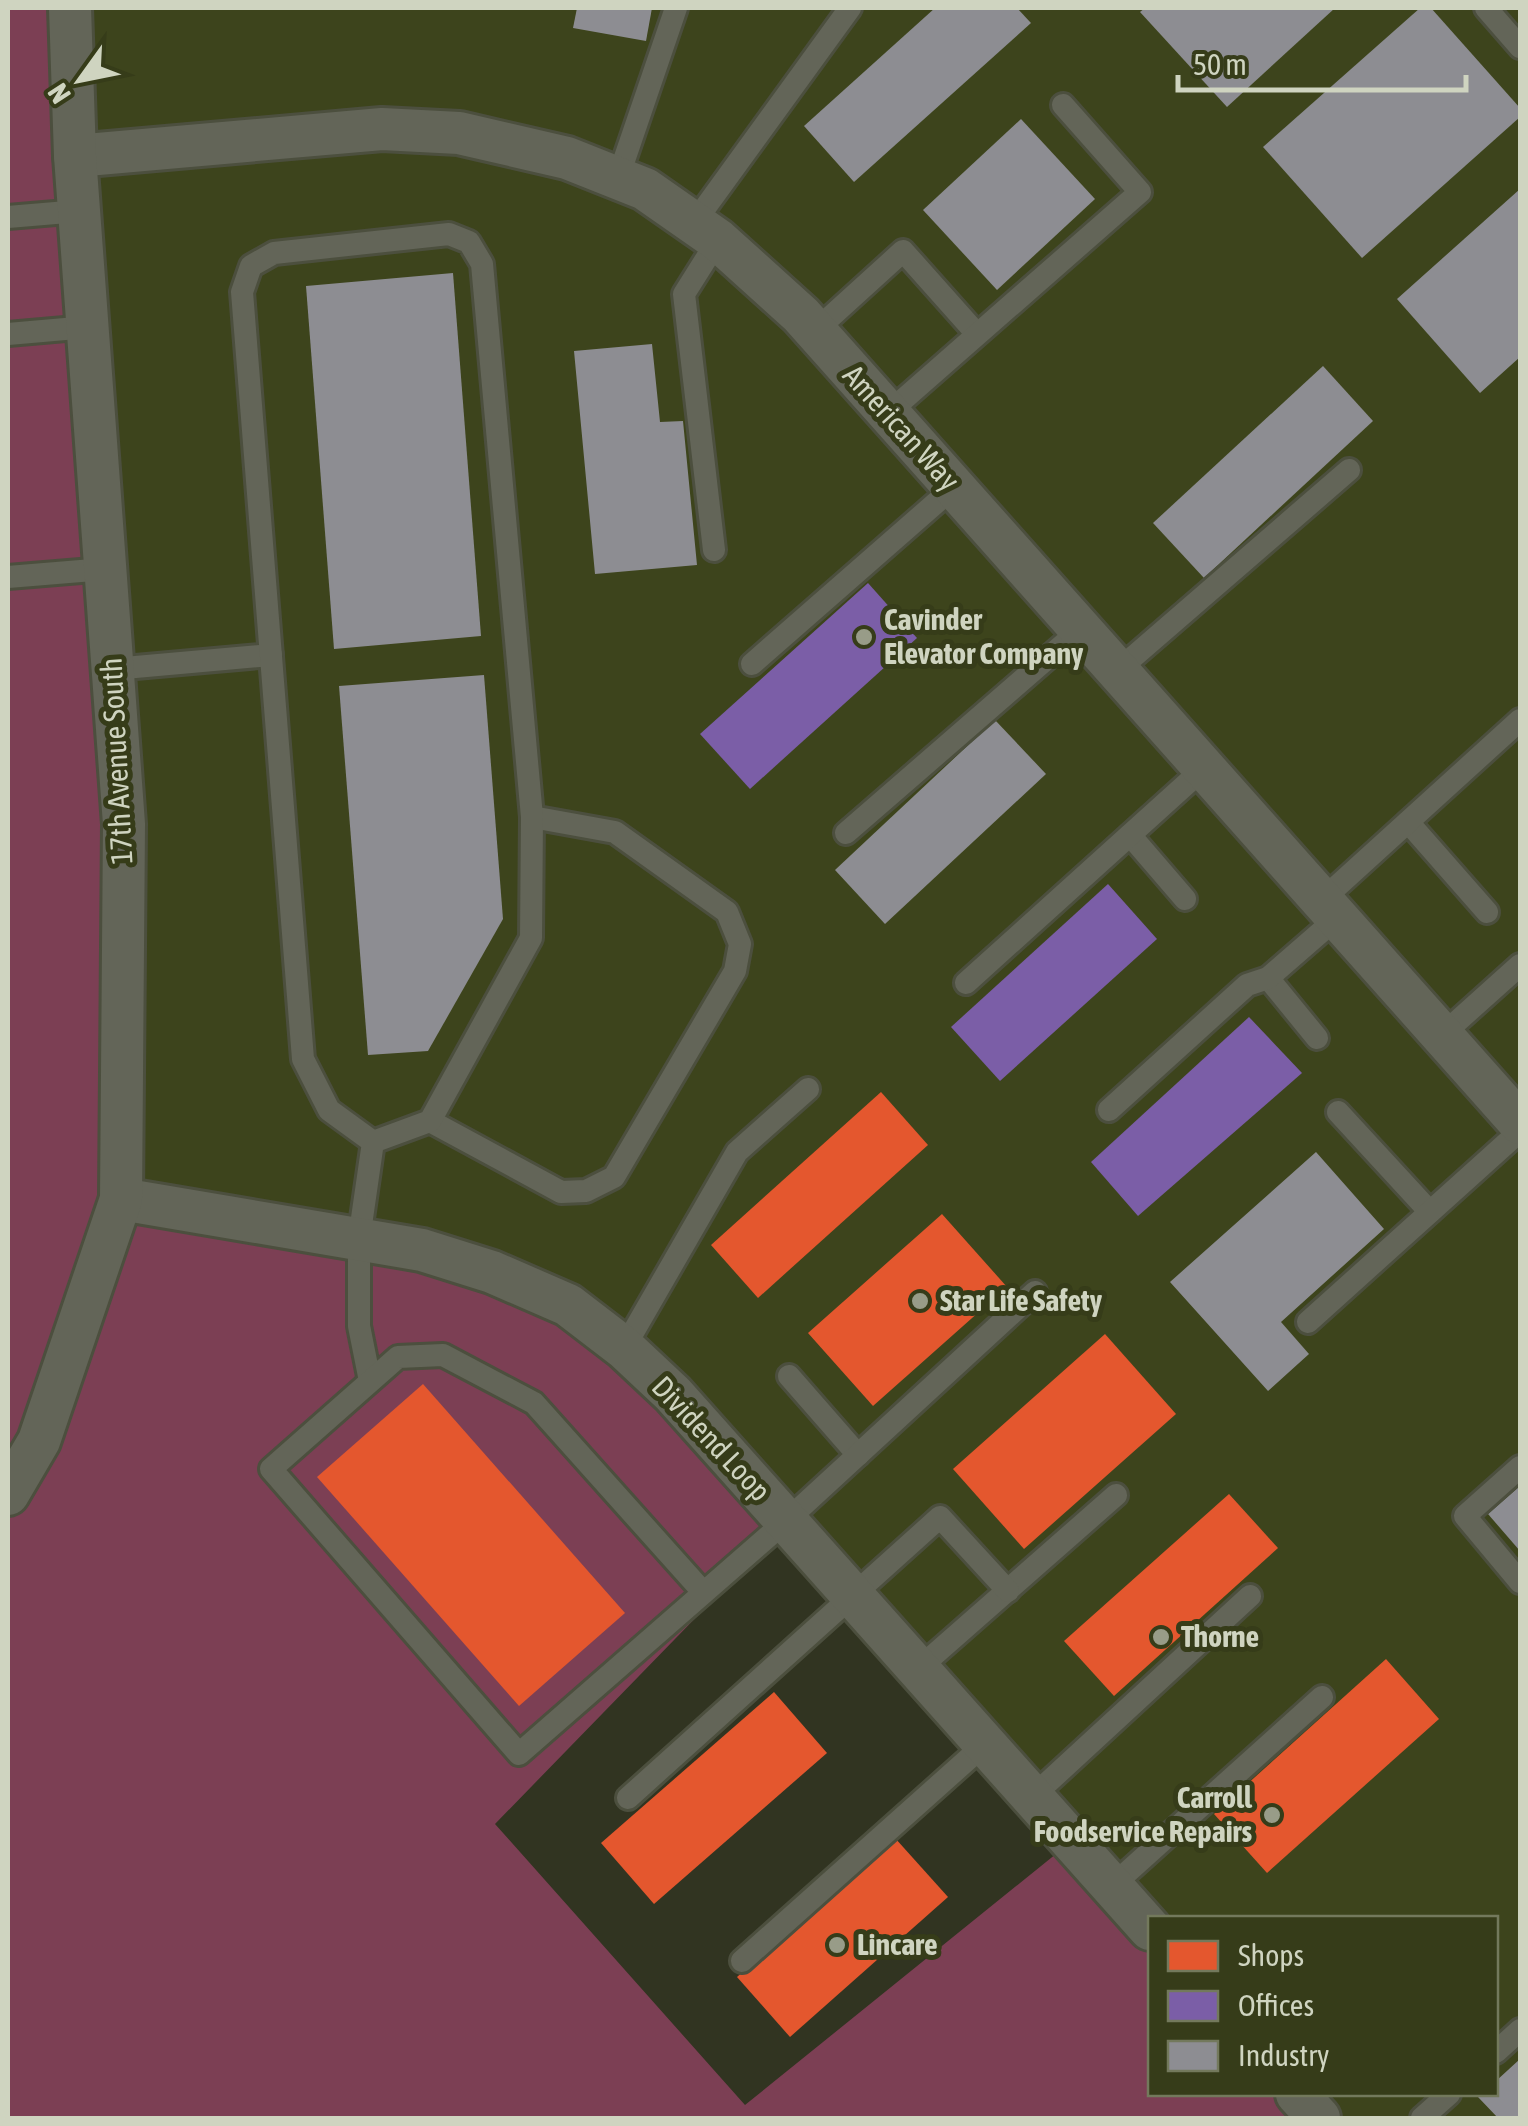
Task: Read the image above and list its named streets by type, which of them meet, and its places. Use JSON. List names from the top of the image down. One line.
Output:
{"streets":{"street":["American Way","17th Avenue South","Dividend Loop"]},"crossings":[["American Way","17th Avenue South"],["17th Avenue South","Dividend Loop"]],"places":["Cavinder Elevator Company","Star Life Safety","Thorne","Carroll Foodservice Repairs","Lincare"],"legend":["Shops","Offices","Industry"],"scale_bar":"50 m","north":"bottom left"}
